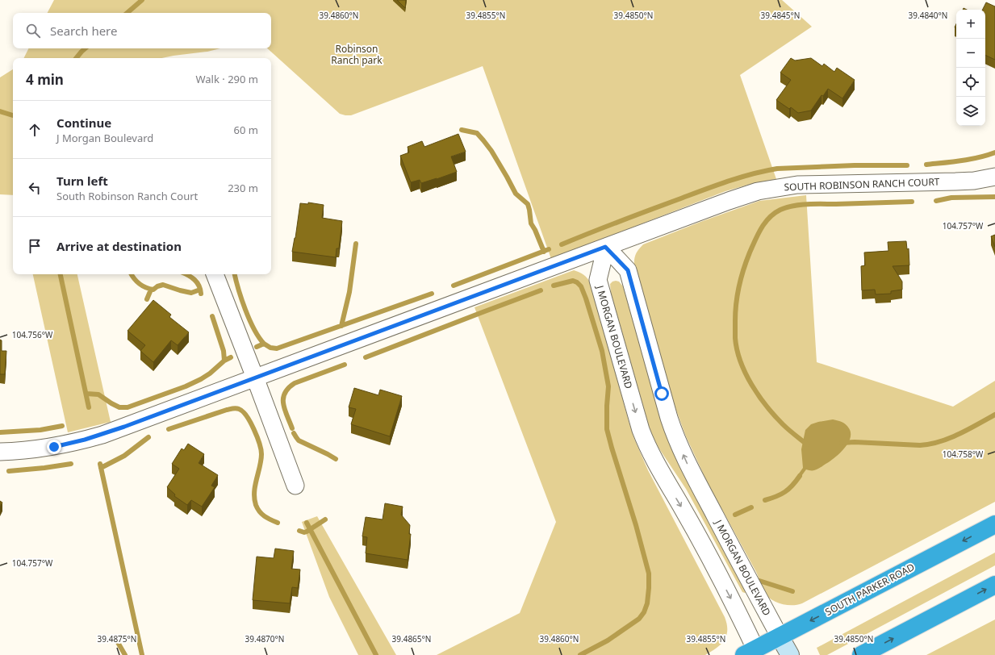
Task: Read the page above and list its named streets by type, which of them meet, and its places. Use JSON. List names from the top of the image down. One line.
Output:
{"streets":{"highway":["SOUTH PARKER ROAD"],"street":["SOUTH ROBINSON RANCH COURT","J MORGAN BOULEVARD"]},"crossings":[["SOUTH ROBINSON RANCH COURT","J MORGAN BOULEVARD"],["J MORGAN BOULEVARD","SOUTH PARKER ROAD"]],"parks":["Robinson Ranch park"],"page":{"map_buttons":["+","−"],"search":"Search here","heading":["4 min","Walk · 290 m"],"list":[["Continue","J Morgan Boulevard","60 m"],["Turn left","South Robinson Ranch Court","230 m"],"Arrive at destination"]},"coordinates":["39.4860°N","39.4855°N","39.4850°N","39.4845°N","39.4840°N","104.757°W","104.756°W","104.758°W","39.4875°N","39.4870°N","39.4865°N"]}
